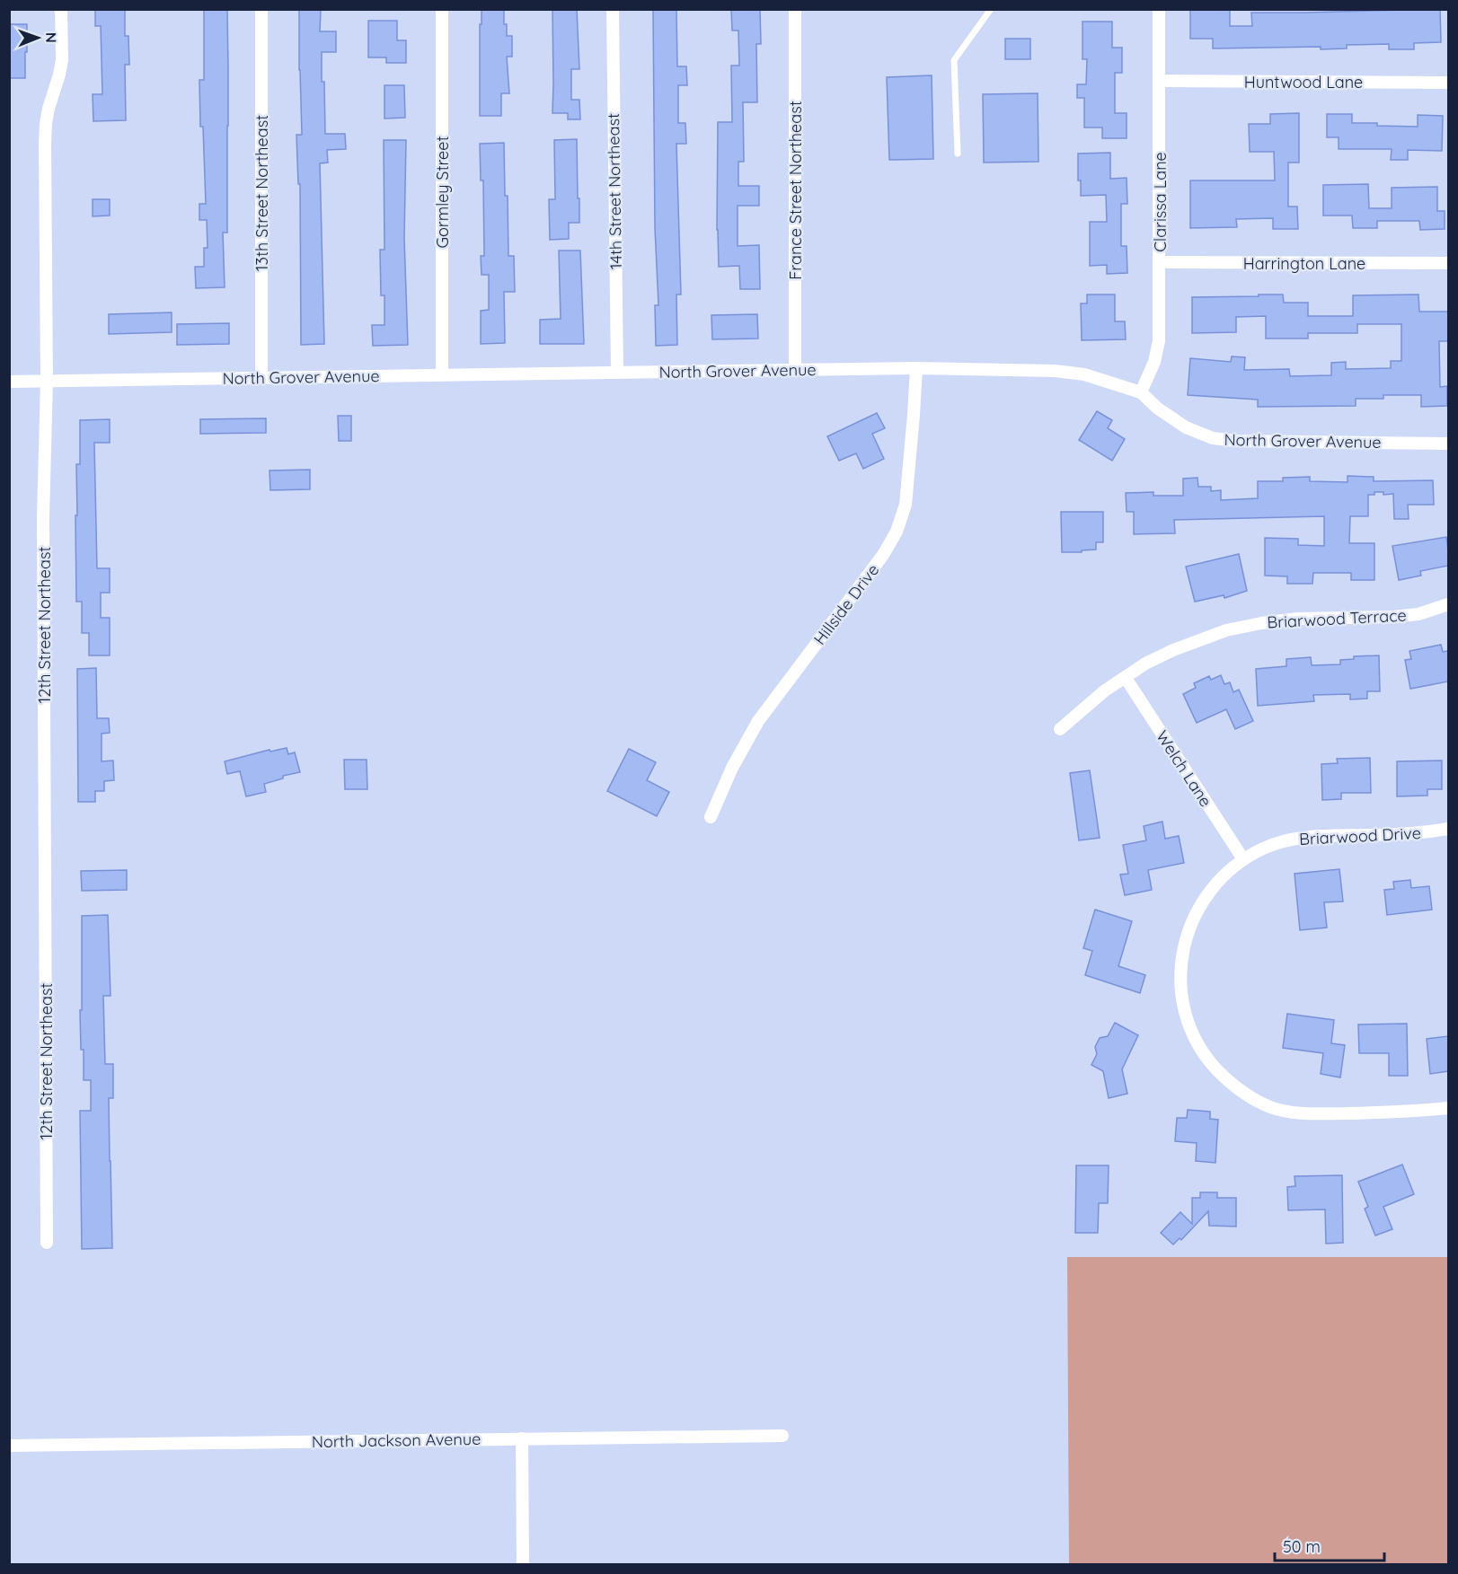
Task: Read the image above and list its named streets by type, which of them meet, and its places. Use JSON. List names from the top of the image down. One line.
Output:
{"streets":{"street":["Huntwood Lane","France Street Northeast","14th Street Northeast","Gormley Street","13th Street Northeast","Clarissa Lane","Harrington Lane","North Grover Avenue","Hillside Drive","Briarwood Terrace","12th Street Northeast","Welch Lane","Briarwood Drive","North Jackson Avenue"]},"crossings":[["Huntwood Lane","Clarissa Lane"],["France Street Northeast","North Grover Avenue"],["14th Street Northeast","North Grover Avenue"],["Gormley Street","North Grover Avenue"],["13th Street Northeast","North Grover Avenue"],["Clarissa Lane","Harrington Lane"],["Clarissa Lane","North Grover Avenue"],["North Grover Avenue","Hillside Drive"],["North Grover Avenue","12th Street Northeast"],["Briarwood Terrace","Welch Lane"],["Welch Lane","Briarwood Drive"]],"scale_bar":"50 m","north":"right"}
